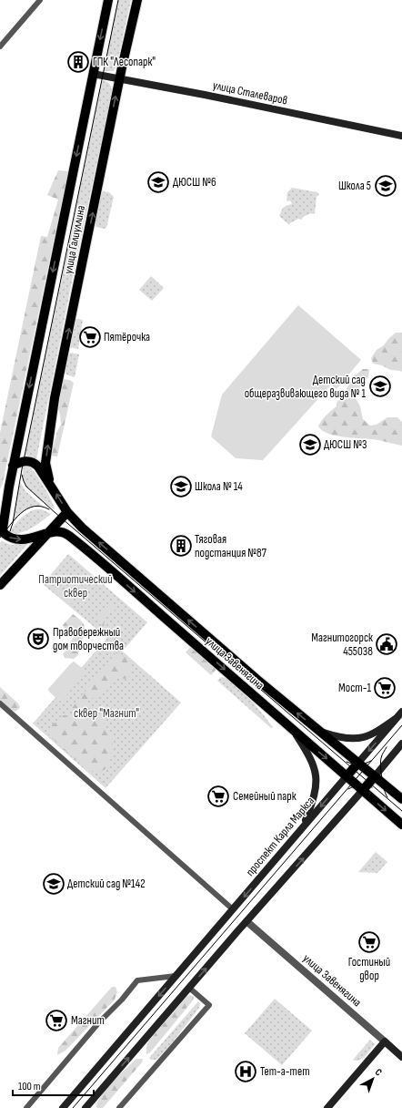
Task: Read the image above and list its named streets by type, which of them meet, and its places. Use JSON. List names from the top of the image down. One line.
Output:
{"streets":{"main road":["улица Сталеваров","улица Галиуллина","улица Завенягина","проспект Карла Маркса"]},"crossings":[["улица Сталеваров","улица Галиуллина"],["улица Галиуллина","улица Завенягина"],["улица Завенягина","проспект Карла Маркса"]],"parks":["Патриотический сквер","сквер \"Магнит\""],"places":{"building":["ГПК \"Лесопарк\"","Тяговая подстанция №87"],"school or university":["ДЮСШ №6","Школа 5","Детский сад общеразвивающего вида № 1","ДЮСШ №3","Школа № 14","Детский сад №142"],"supermarket":["Пятёрочка","Мост-1","Семейный парк","Гостиный двор","Магнит"],"theatre":["Правобережный дом творчества"],"public building":["Магнитогорск 455038"],"hospital":["Тет-а-тет"]},"scale_bar":"100 m","north":"top right"}
